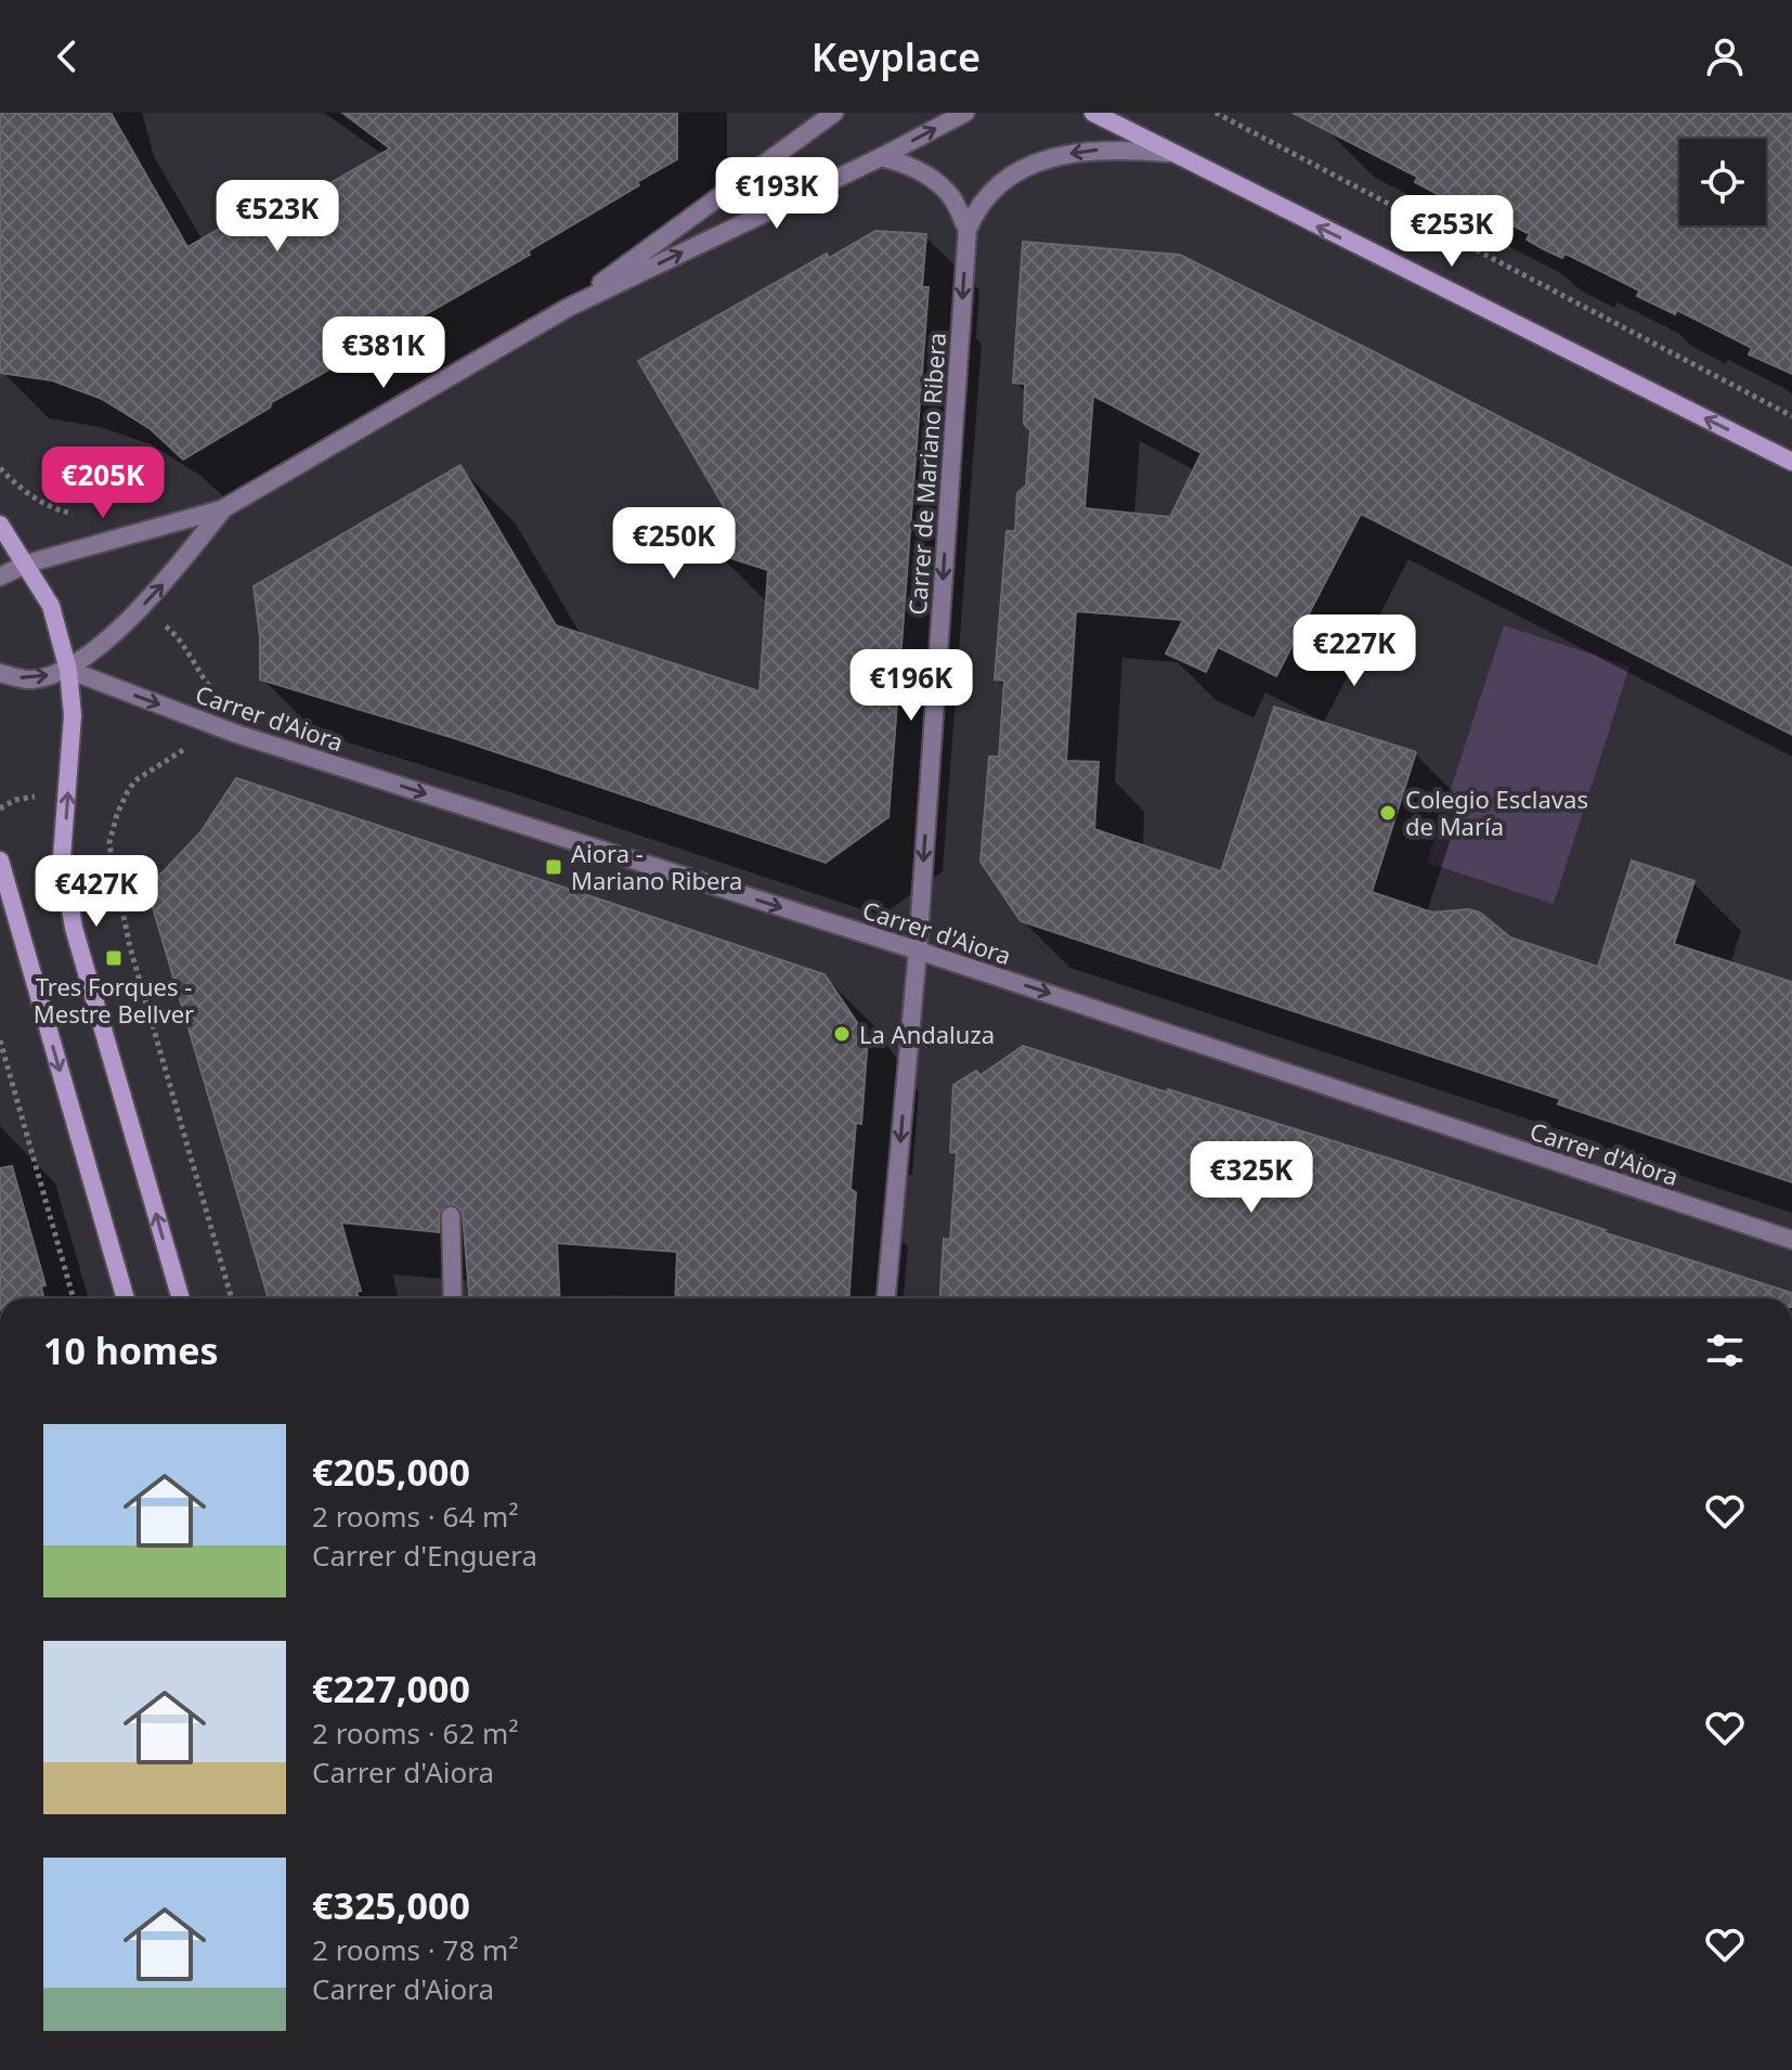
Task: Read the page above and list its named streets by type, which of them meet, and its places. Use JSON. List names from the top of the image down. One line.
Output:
{"streets":{"street":["Carrer de Mariano Ribera","Carrer d'Aiora"]},"crossings":[["Carrer de Mariano Ribera","Carrer d'Aiora"]],"one_way":["Carrer de Mariano Ribera","Carrer d'Aiora"],"places":{"other":["Colegio Esclavas de María","La Andaluza"],"transit":["Aiora - Mariano Ribera","Tres Forques - Mestre Bellver"]},"page":{"header":"Keyplace","price":["€193K","€523K","€253K","€381K","€205K","€250K","€227K","€196K","€427K","€325K"],"heading":"10 homes","list":[{"name":"€205,000","note":"2 rooms · 64 m² · Carrer d'Enguera"},{"name":"€227,000","note":"2 rooms · 62 m² · Carrer d'Aiora"},{"name":"€325,000","note":"2 rooms · 78 m² · Carrer d'Aiora"}]}}
